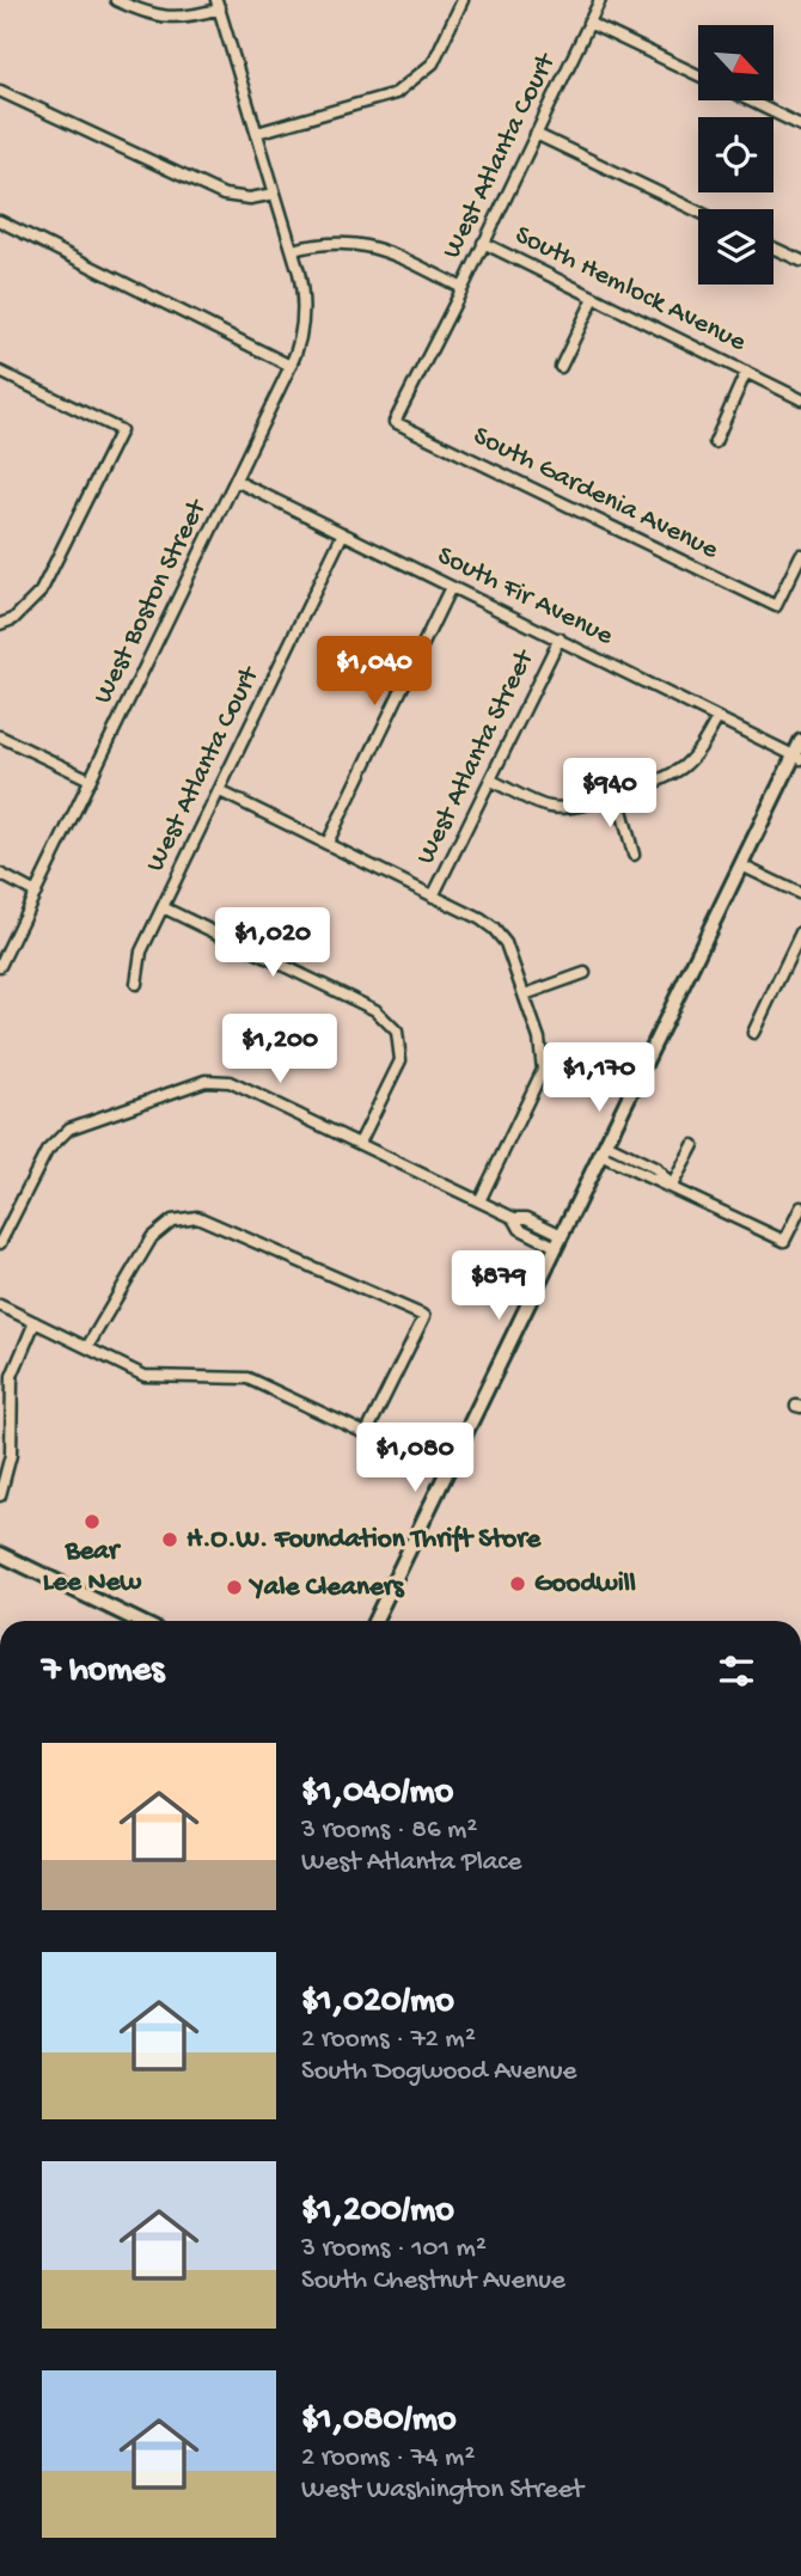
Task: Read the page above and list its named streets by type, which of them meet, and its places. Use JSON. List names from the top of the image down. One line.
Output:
{"streets":{"street":["West Atlanta Court","South Hemlock Avenue","South Gardenia Avenue","South Fir Avenue","West Boston Street","West Atlanta Street"]},"crossings":[["West Atlanta Court","South Hemlock Avenue"],["West Atlanta Court","South Gardenia Avenue"],["West Atlanta Court","South Fir Avenue"],["South Fir Avenue","West Boston Street"],["South Fir Avenue","West Atlanta Street"]],"places":["Bear Lee New","H.O.W. Foundation Thrift Store","Goodwill","Yale Cleaners"],"north":"bottom right","page":{"price":["$1,040","$940","$1,020","$1,200","$1,170","$879","$1,080"],"heading":"7 homes","list":[{"name":"$1,040/mo","note":"3 rooms · 86 m² · West Atlanta Place"},{"name":"$1,020/mo","note":"2 rooms · 72 m² · South Dogwood Avenue"},{"name":"$1,200/mo","note":"3 rooms · 101 m² · South Chestnut Avenue"},{"name":"$1,080/mo","note":"2 rooms · 74 m² · West Washington Street"}]}}
